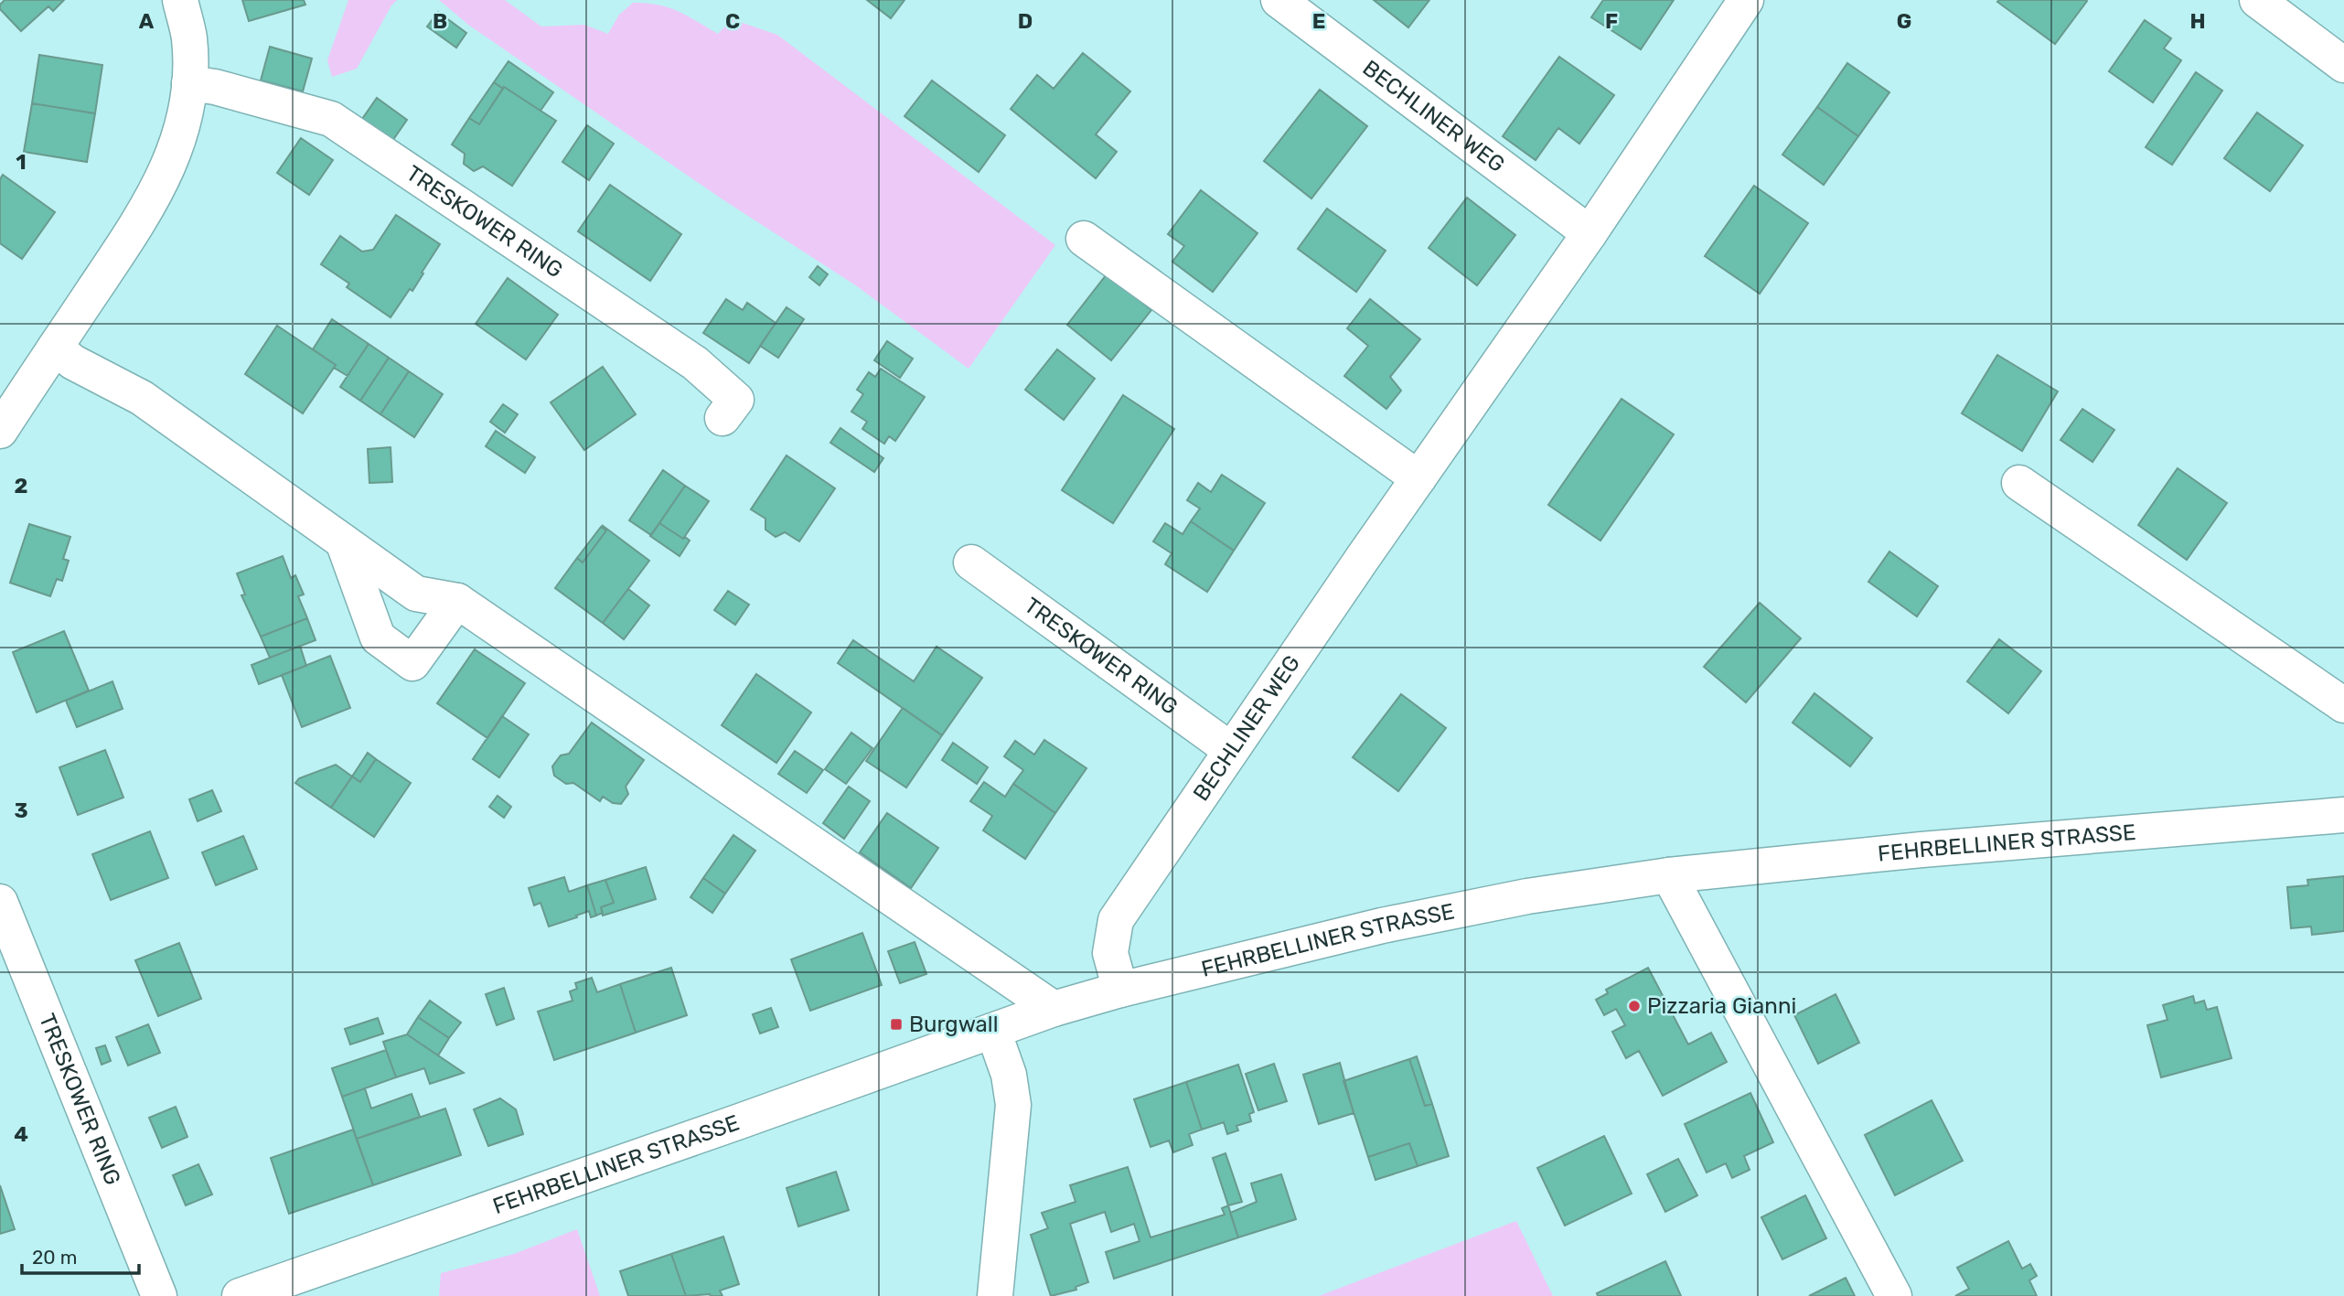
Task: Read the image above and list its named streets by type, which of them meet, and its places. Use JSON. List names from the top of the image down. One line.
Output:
{"streets":{"street":["BECHLINER WEG","TRESKOWER RING","FEHRBELLINER STRASSE"]},"crossings":[["BECHLINER WEG","TRESKOWER RING"],["BECHLINER WEG","FEHRBELLINER STRASSE"]],"places":{"other":["Pizzaria Gianni"],"transit":["Burgwall"]},"scale_bar":"20 m","grid":{"columns":["A","B","C","D","E","F","G","H"],"rows":["1","2","3","4"]}}
